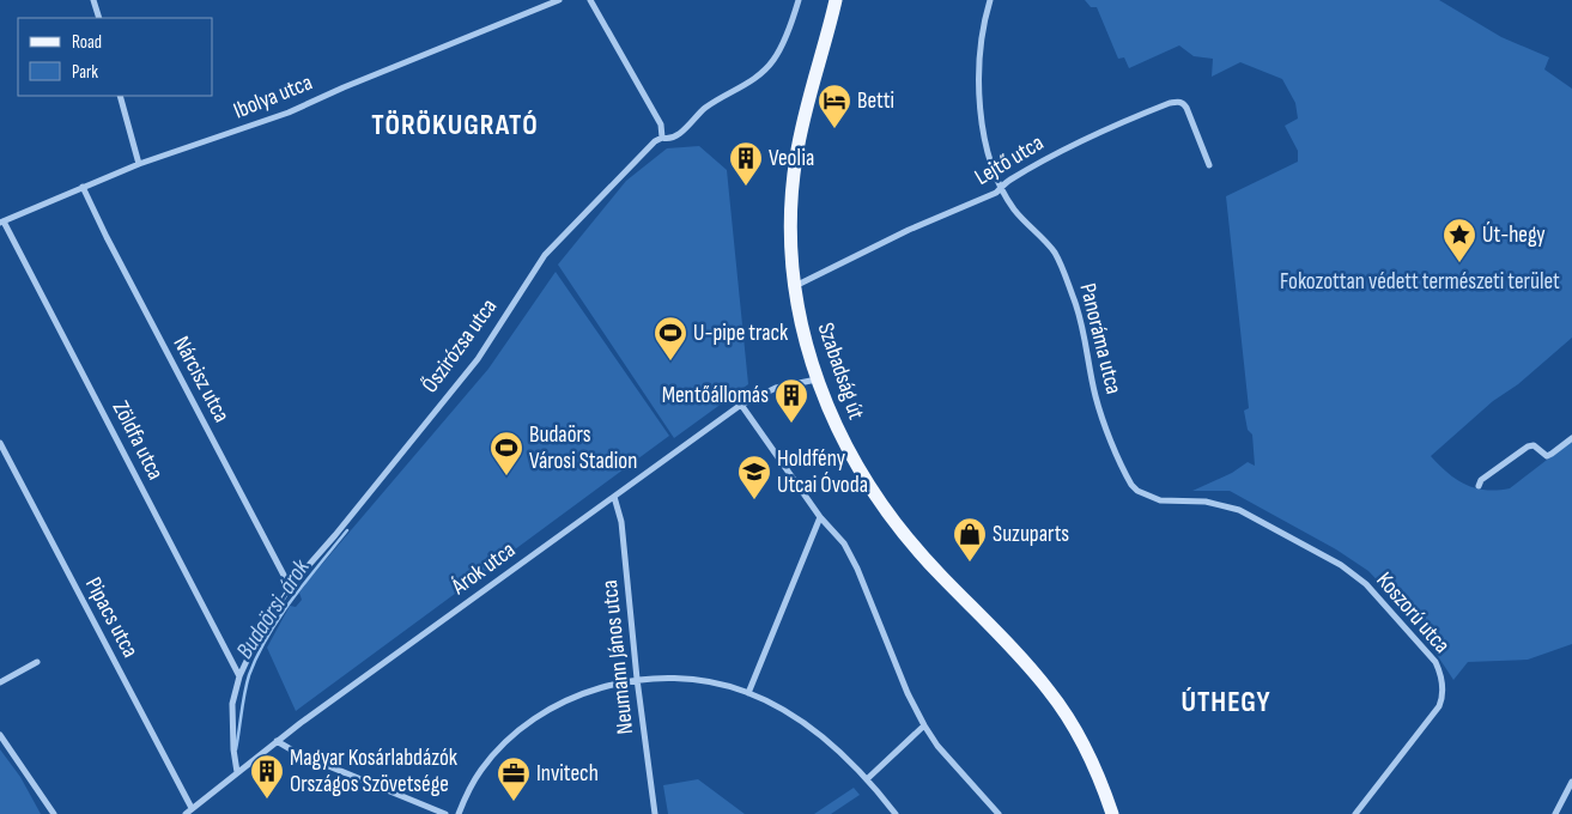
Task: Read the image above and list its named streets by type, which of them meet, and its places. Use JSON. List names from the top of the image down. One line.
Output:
{"streets":{"main road":["Szabadság út"],"street":["Ibolya utca","Lejtő utca","Panoráma utca","Őszirózsa utca","Nárcisz utca","Zöldfa utca","Árok utca","Koszorú utca","Pipacs utca","Neumann János utca"]},"crossings":[["Ibolya utca","Nárcisz utca"],["Ibolya utca","Zöldfa utca"],["Lejtő utca","Panoráma utca"],["Lejtő utca","Szabadság út"],["Panoráma utca","Koszorú utca"],["Őszirózsa utca","Nárcisz utca"],["Őszirózsa utca","Zöldfa utca"],["Őszirózsa utca","Árok utca"],["Szabadság út","Árok utca"],["Árok utca","Pipacs utca"],["Árok utca","Neumann János utca"]],"districts":["TÖRÖKUGRATÓ","ÚTHEGY"],"water":["Budaörsi-árok"],"parks":["Fokozottan védett természeti terület"],"places":{"hotel":["Betti"],"building":["Veolia","Mentőállomás","Magyar Kosárlabdázók Országos Szövetsége"],"place":["Út-hegy"],"sports":["U-pipe track","Budaörs Városi Stadion"],"school or university":["Holdfény Utcai Óvoda"],"shop":["Suzuparts"],"office":["Invitech"]},"legend":["Road","Park"]}
